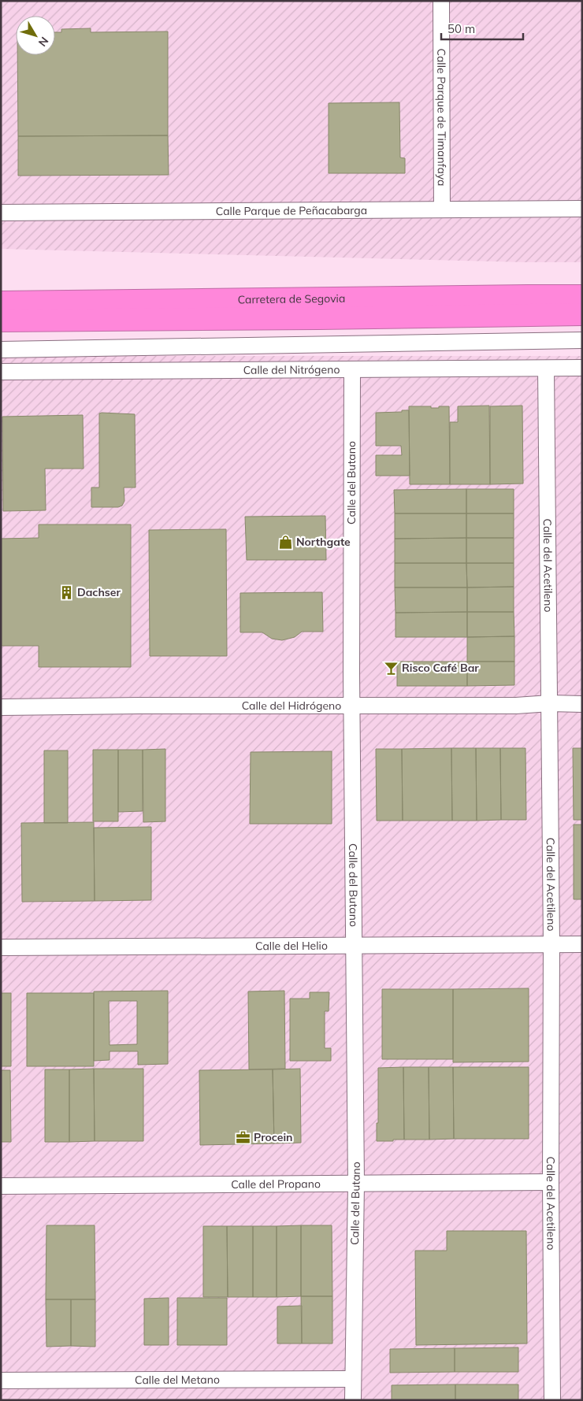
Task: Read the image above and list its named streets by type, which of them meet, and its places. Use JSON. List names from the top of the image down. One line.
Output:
{"streets":{"highway":["Carretera de Segovia"],"street":["Calle Parque de Timanfaya","Calle Parque de Peñacabarga","Calle del Nitrógeno","Calle del Butano","Calle del Acetileno","Calle del Hidrógeno","Calle del Helio","Calle del Propano","Calle del Metano"]},"crossings":[["Calle Parque de Timanfaya","Calle Parque de Peñacabarga"],["Calle del Nitrógeno","Calle del Butano"],["Calle del Nitrógeno","Calle del Acetileno"],["Calle del Butano","Calle del Hidrógeno"],["Calle del Butano","Calle del Helio"],["Calle del Butano","Calle del Propano"],["Calle del Butano","Calle del Metano"],["Calle del Acetileno","Calle del Hidrógeno"],["Calle del Acetileno","Calle del Helio"],["Calle del Acetileno","Calle del Propano"]],"places":{"shop":["Northgate"],"building":["Dachser"],"bar":["Risco Café Bar"],"office":["Procein"]},"scale_bar":"50 m","north":"bottom right"}
